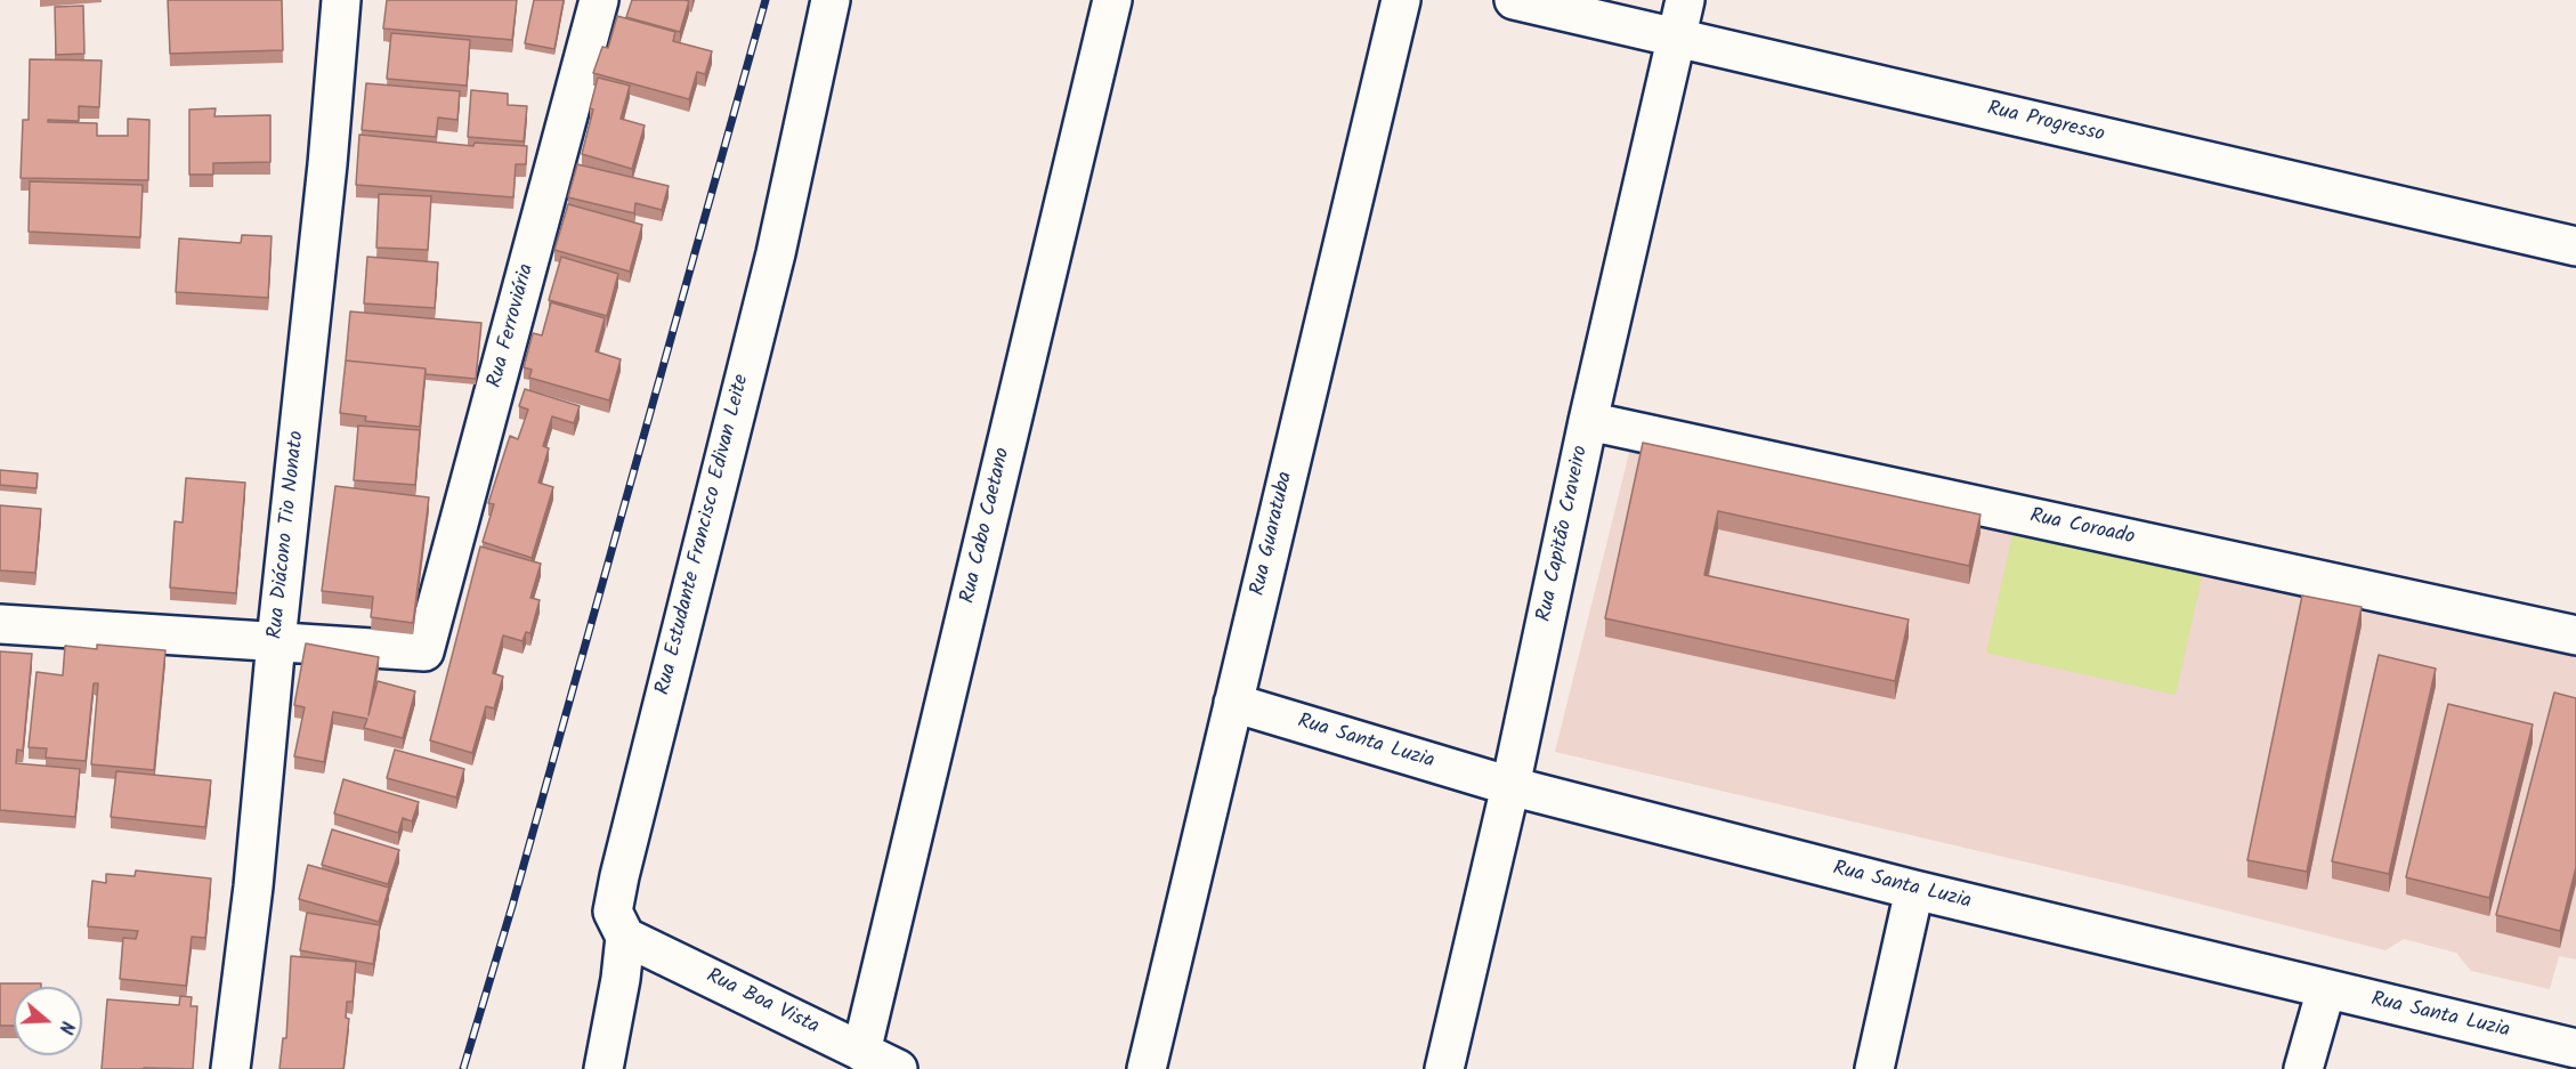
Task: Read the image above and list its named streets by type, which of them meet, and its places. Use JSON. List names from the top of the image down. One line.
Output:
{"streets":{"street":["Rua Progresso","Rua Ferroviária","Rua Cabo Caetano","Rua Coroado","Rua Guaratuba","Rua Capitão Craveiro","Rua Diácono Tio Nonato","Rua Estudante Francisco Edivan Leite","Rua Santa Luzia","Rua Boa Vista"]},"crossings":[["Rua Progresso","Rua Capitão Craveiro"],["Rua Ferroviária","Rua Diácono Tio Nonato"],["Rua Cabo Caetano","Rua Boa Vista"],["Rua Coroado","Rua Capitão Craveiro"],["Rua Guaratuba","Rua Santa Luzia"],["Rua Capitão Craveiro","Rua Santa Luzia"],["Rua Estudante Francisco Edivan Leite","Rua Boa Vista"]],"north":"right"}
